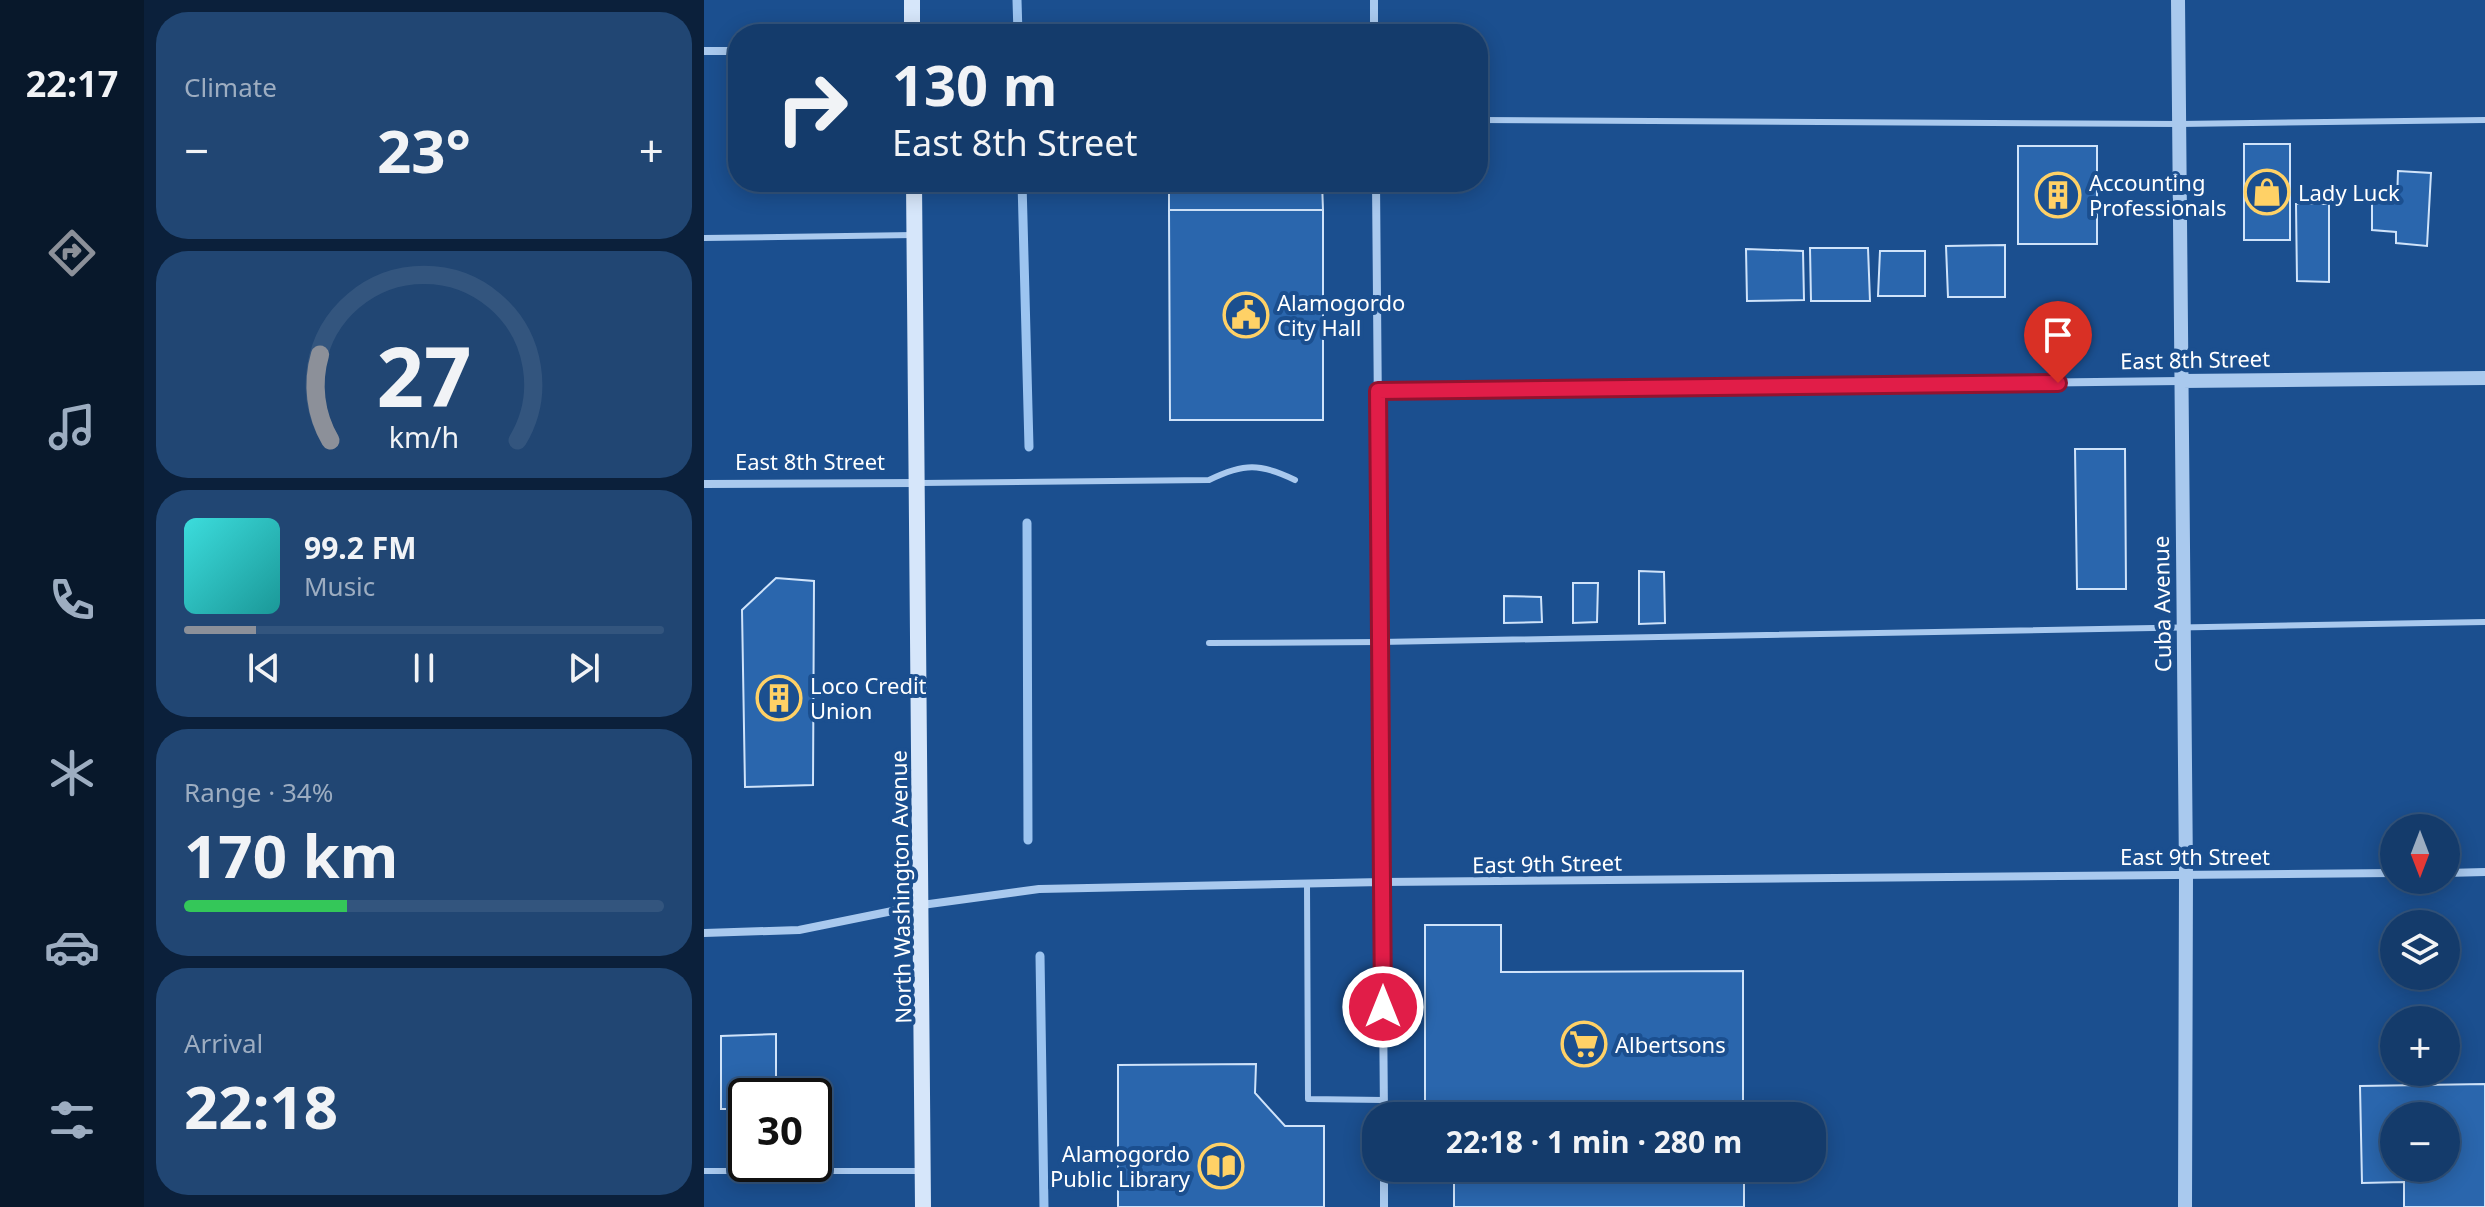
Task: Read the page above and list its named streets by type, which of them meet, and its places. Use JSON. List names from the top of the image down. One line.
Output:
{"streets":{"main road":["North Washington Avenue"],"street":["East 8th Street","Cuba Avenue","East 9th Street"]},"crossings":[["East 8th Street","Cuba Avenue"],["East 8th Street","North Washington Avenue"],["Cuba Avenue","East 9th Street"],["East 9th Street","North Washington Avenue"]],"places":{"shop":["Lady Luck"],"building":["Accounting Professionals","Loco Credit Union"],"public building":["Alamogordo City Hall"],"supermarket":["Albertsons"],"library":["Alamogordo Public Library"]},"north":"bottom","page":{"tabs":"22:17","tile":["Climate",["Range · 34%","170 km"],["Arrival","22:18"]],"turn":["130 m","East 8th Street"],"heat":["−","23°","+"],"song":["99.2 FM","Music"],"map_buttons":["+","−"],"limit":"30","trip":"22:18 · 1 min · 280 m","gauge":["27","km/h"]}}
